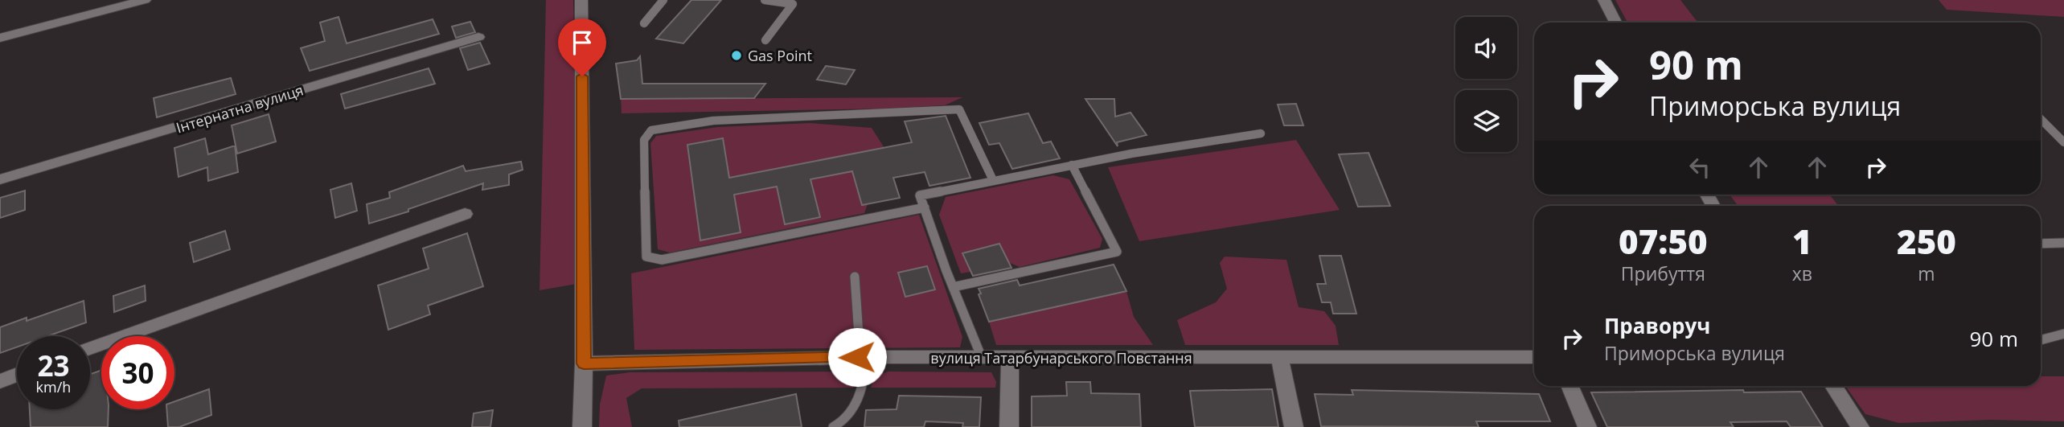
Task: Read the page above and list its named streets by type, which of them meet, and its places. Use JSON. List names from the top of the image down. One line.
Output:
{"streets":{"street":["Інтернатна вулиця","вулиця Татарбунарського Повстання"]},"places":["Gas Point"],"page":{"turn":["90 m","Приморська вулиця"],"eta":["07:50","Прибуття","1","хв","250","m"],"list":[{"name":"Праворуч","note":"Приморська вулиця","value":"90 m"}],"speed":"23 km/h","limit":"30"}}
